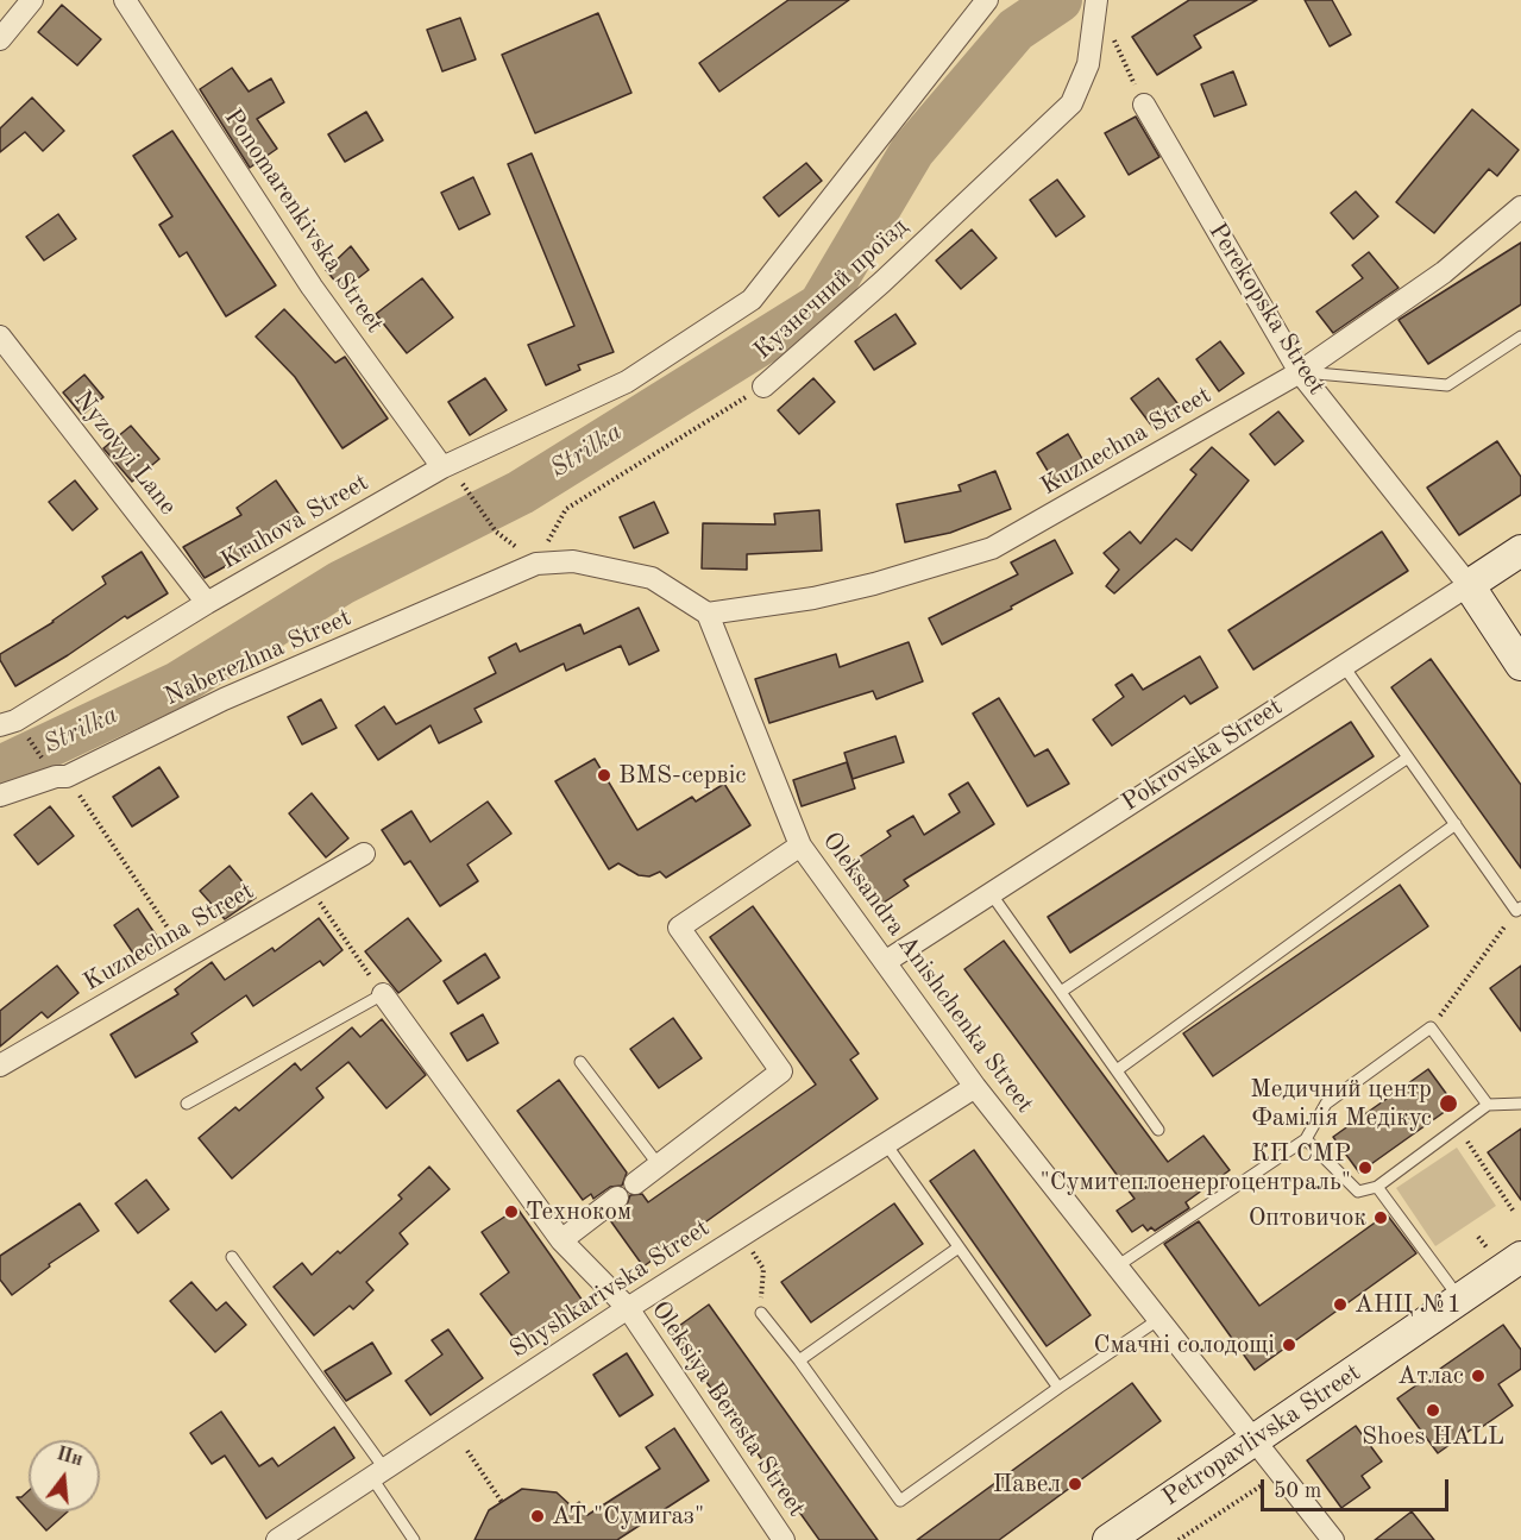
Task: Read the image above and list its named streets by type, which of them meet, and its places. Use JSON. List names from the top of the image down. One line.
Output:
{"streets":{"main road":["Perekopska Street","Pokrovska Street","Petropavlivska Street"],"street":["Ponomarenkivska Street","Кузнечний проїзд","Kuznechna Street","Nyzovyi Lane","Kruhova Street","Naberezhna Street","Oleksandra Anishchenka Street","Shyshkarivska Street","Oleksiya Beresta Street"]},"crossings":[["Ponomarenkivska Street","Kruhova Street"],["Кузнечний проїзд","Naberezhna Street"],["Perekopska Street","Kuznechna Street"],["Perekopska Street","Pokrovska Street"],["Kuznechna Street","Oleksandra Anishchenka Street"],["Nyzovyi Lane","Kruhova Street"],["Pokrovska Street","Oleksandra Anishchenka Street"],["Oleksandra Anishchenka Street","Shyshkarivska Street"],["Oleksandra Anishchenka Street","Petropavlivska Street"],["Shyshkarivska Street","Oleksiya Beresta Street"]],"water":["Strilka"],"places":["BMS-сервіс","Медичний центр Фамілія Медікус","КП СМР \"Сумитеплоенергоцентраль\"","Техноком","Оптовичок","АНЦ №1","Смачні солодощі","Атлас","Shoes HALL","Павел","АТ \"Сумигаз\""],"scale_bar":"50 m","north":"top"}
